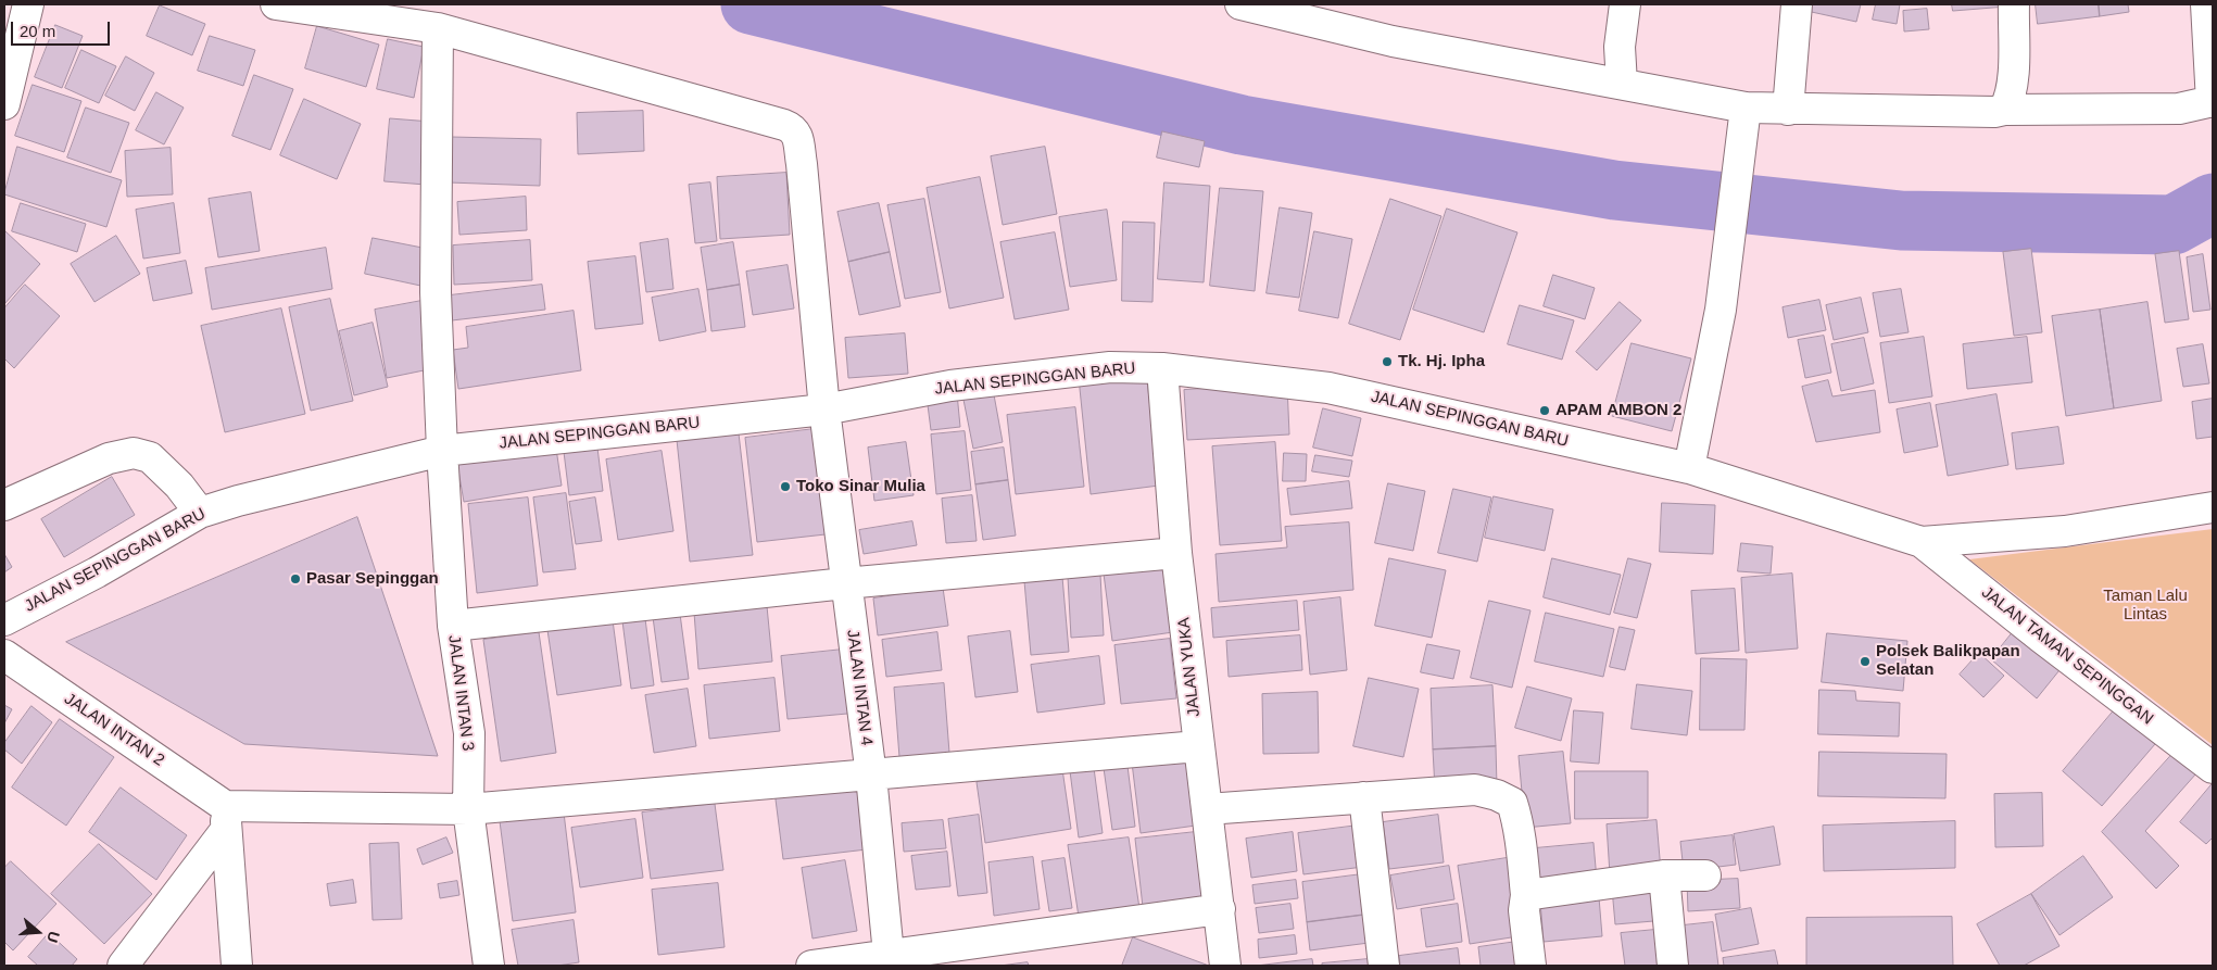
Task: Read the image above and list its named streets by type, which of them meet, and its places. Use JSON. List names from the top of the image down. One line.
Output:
{"streets":{"main road":["JALAN SEPINGGAN BARU","JALAN TAMAN SEPINGGAN","JALAN YUKA","JALAN INTAN 4","JALAN INTAN 3","JALAN INTAN 2"]},"crossings":[["JALAN SEPINGGAN BARU","JALAN TAMAN SEPINGGAN"],["JALAN SEPINGGAN BARU","JALAN YUKA"],["JALAN SEPINGGAN BARU","JALAN INTAN 4"],["JALAN SEPINGGAN BARU","JALAN INTAN 3"],["JALAN INTAN 4","JALAN INTAN 3"]],"parks":["Taman Lalu Lintas"],"places":["Tk. Hj. Ipha","APAM AMBON 2","Toko Sinar Mulia","Pasar Sepinggan","Polsek Balikpapan Selatan"],"scale_bar":"20 m","north":"right"}
